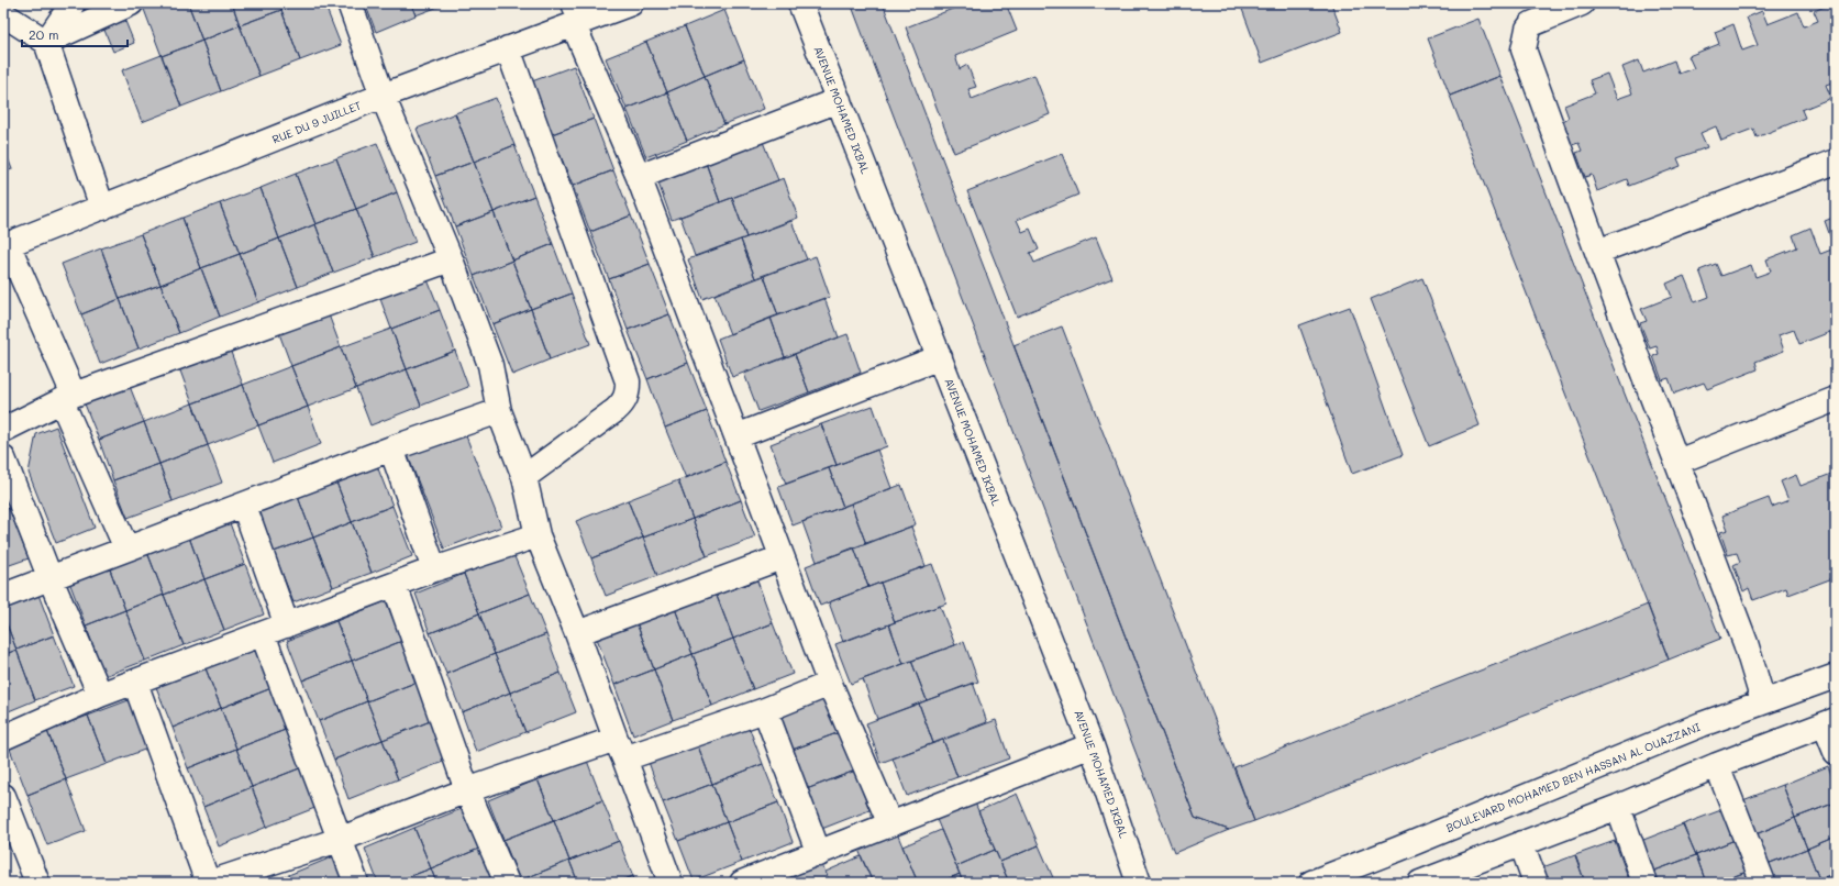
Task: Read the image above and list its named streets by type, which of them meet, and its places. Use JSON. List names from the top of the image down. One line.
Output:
{"streets":{"street":["AVENUE MOHAMED IKBAL","RUE DU 9 JUILLET","BOULEVARD MOHAMED BEN HASSAN AL OUAZZANI"]},"scale_bar":"20 m"}
